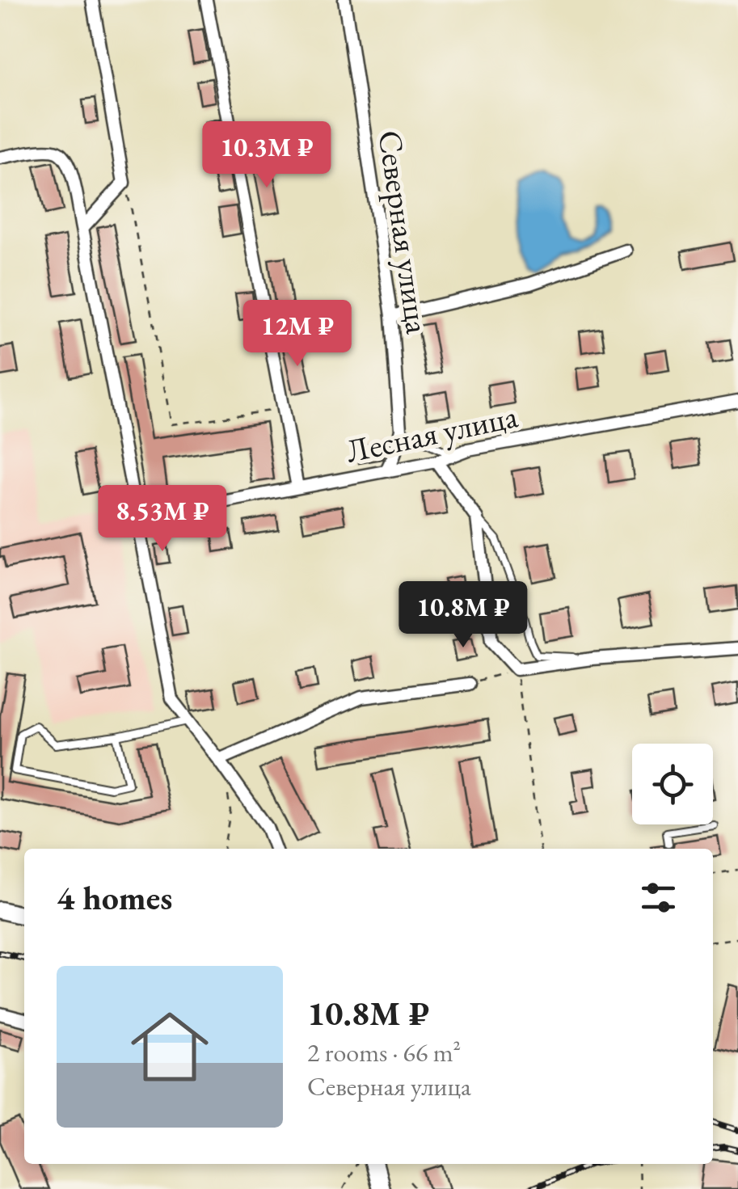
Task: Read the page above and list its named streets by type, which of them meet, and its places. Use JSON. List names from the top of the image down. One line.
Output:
{"streets":{"street":["Северная улица","Лесная улица"]},"crossings":[["Северная улица","Лесная улица"]],"page":{"price":["10.3M ₽","12M ₽","8.53M ₽","10.8M ₽"],"heading":"4 homes","list":[{"name":"10.8M ₽","note":"2 rooms · 66 m² · Северная улица"}]}}
